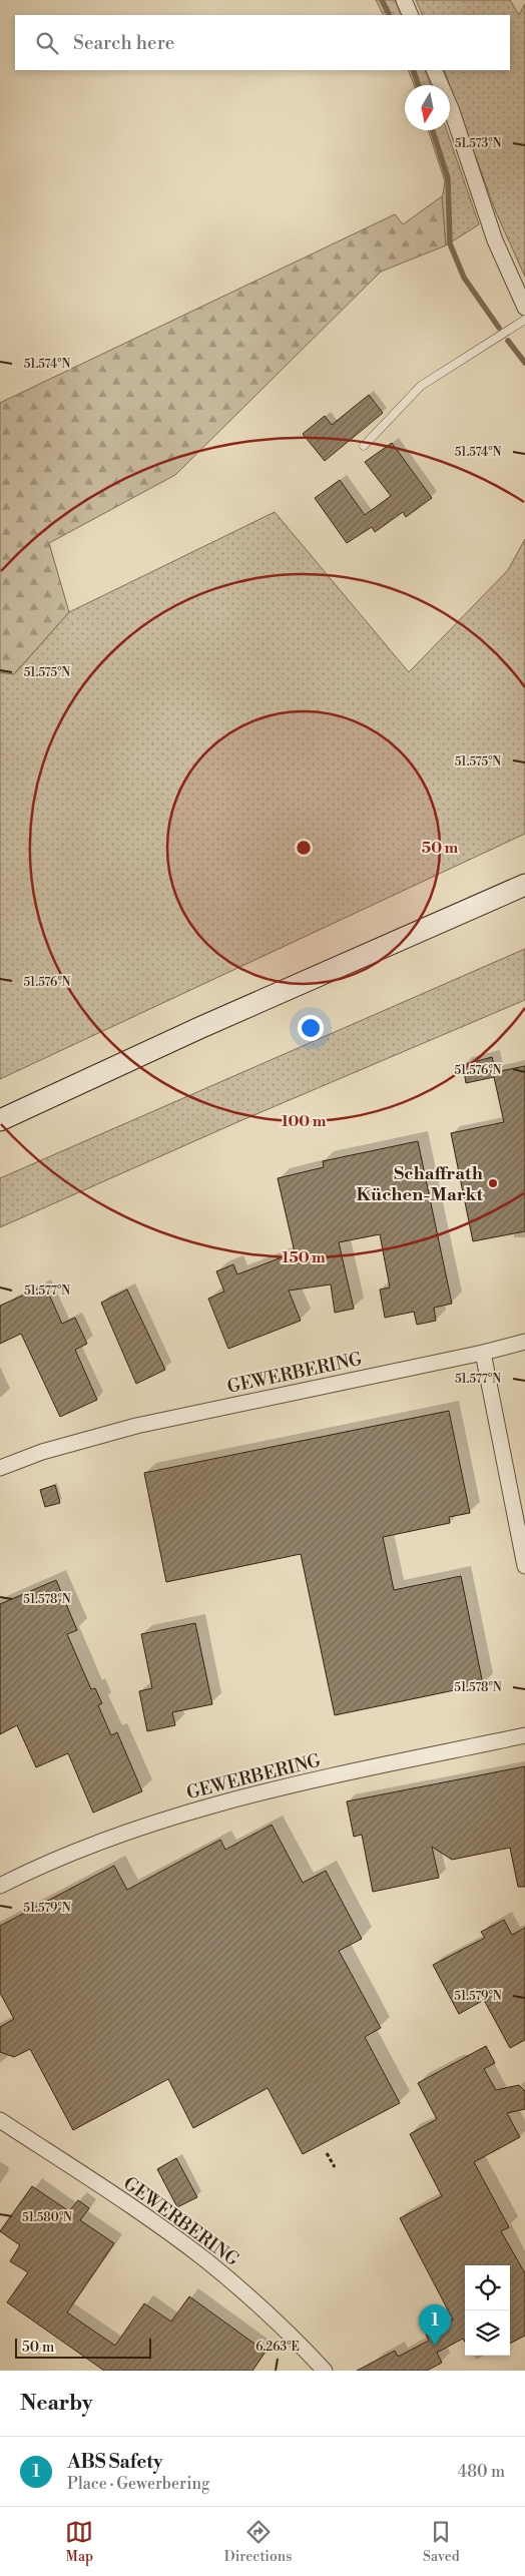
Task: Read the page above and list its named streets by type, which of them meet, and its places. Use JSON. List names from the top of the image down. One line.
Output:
{"streets":{"street":["GEWERBERING"]},"places":["Schaffrath Küchen-Markt"],"scale_bar":"50 m","north":"bottom","page":{"search":"Search here","pins":"1","scale":"50 m","heading":"Nearby","list":[{"mark":"1","name":"ABS Safety","note":"Place · Gewerbering","value":"480 m"}],"nav":["Map","Directions","Saved"]},"coordinates":["51.573°N","51.574°N","51.575°N","51.576°N","51.577°N","51.578°N","51.579°N","51.580°N","6.263°E"],"rings":["50 m","100 m","150 m"]}
